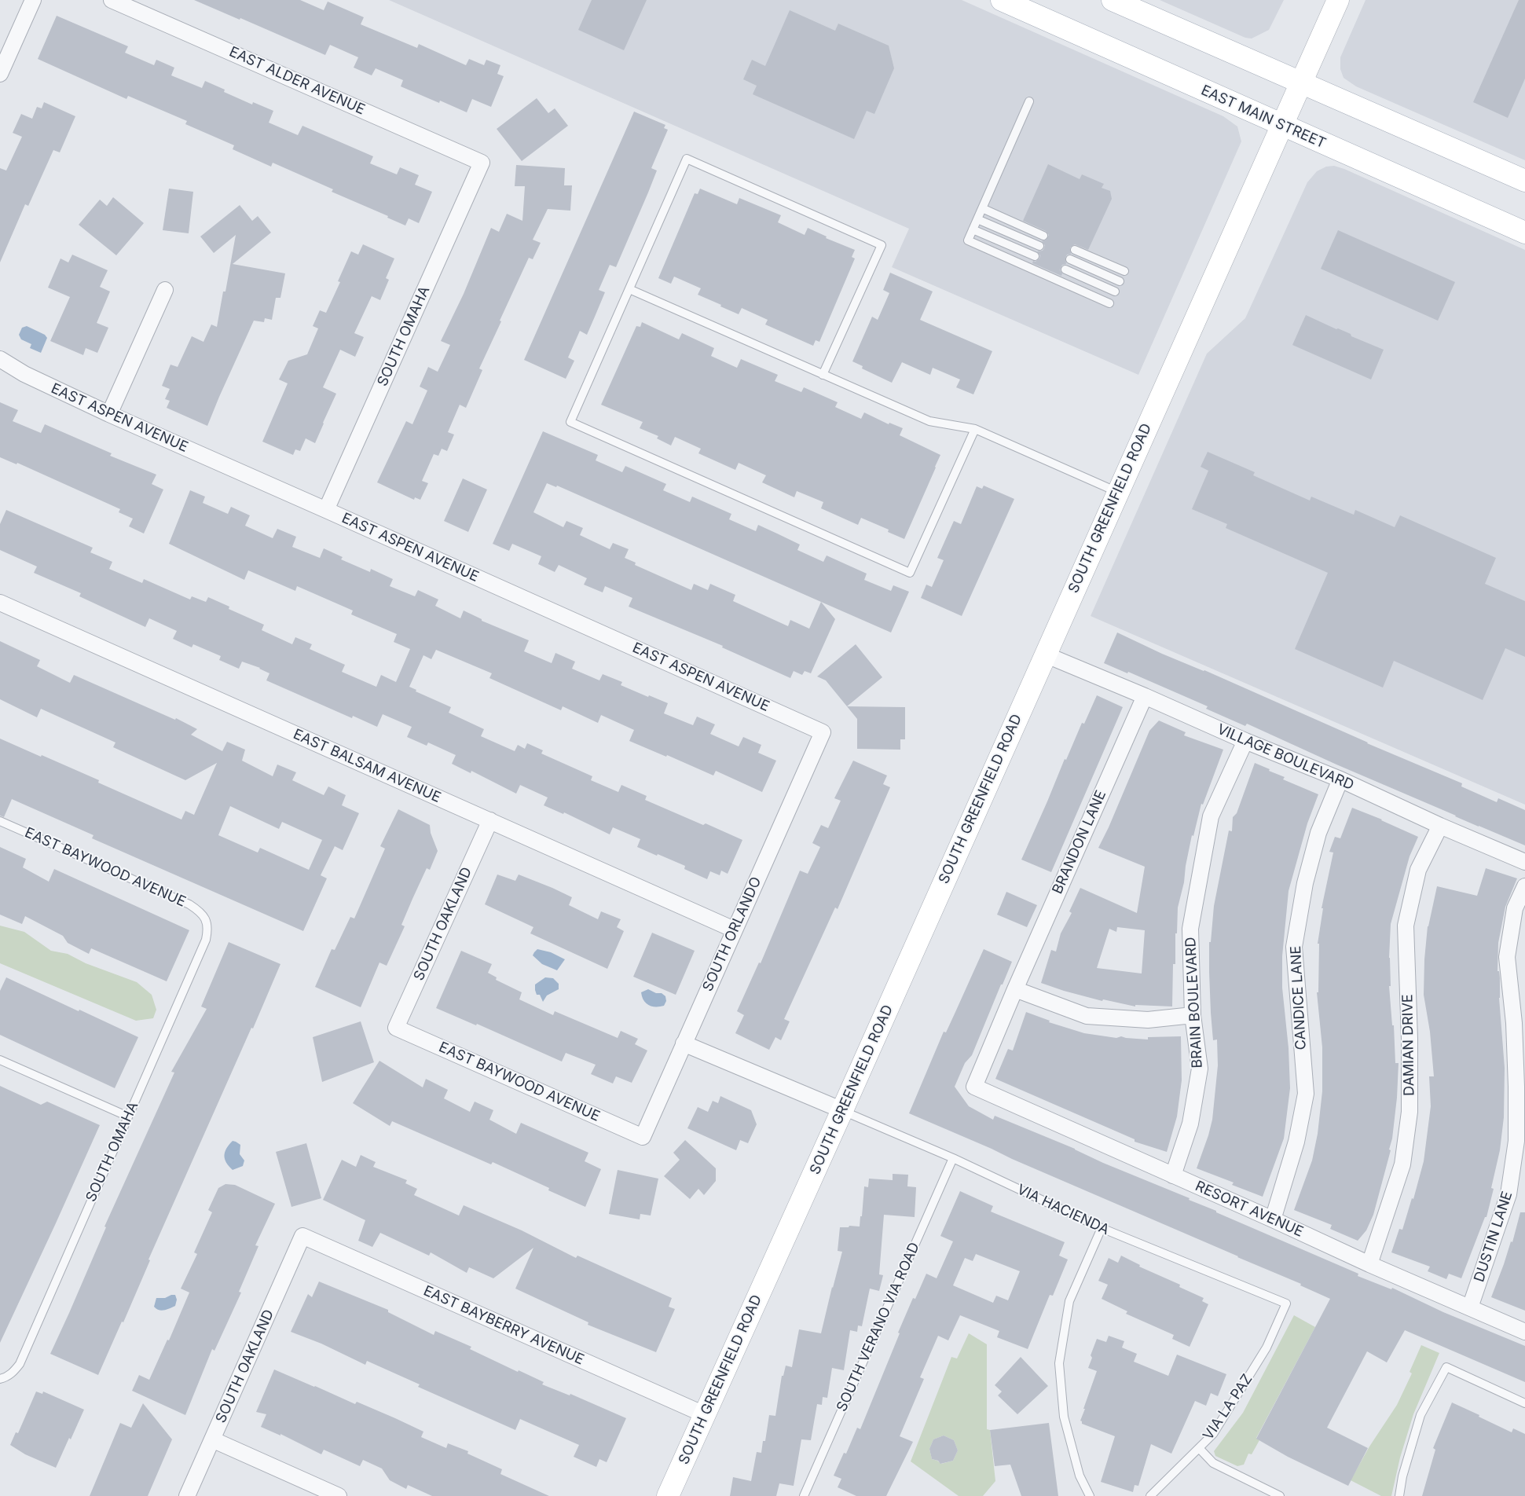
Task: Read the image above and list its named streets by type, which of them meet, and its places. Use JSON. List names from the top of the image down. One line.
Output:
{"streets":{"main road":["EAST MAIN STREET","SOUTH GREENFIELD ROAD"],"street":["EAST ALDER AVENUE","SOUTH OMAHA","EAST ASPEN AVENUE","VILLAGE BOULEVARD","EAST BALSAM AVENUE","BRANDON LANE","EAST BAYWOOD AVENUE","SOUTH OAKLAND","SOUTH ORLANDO","CANDICE LANE","BRAIN BOULEVARD","DAMIAN DRIVE","RESORT AVENUE","DUSTIN LANE","EAST BAYBERRY AVENUE"],"lane":["VIA HACIENDA","SOUTH VERANO VIA ROAD","VIA LA PAZ"]},"crossings":[["EAST ALDER AVENUE","SOUTH OMAHA"],["EAST MAIN STREET","SOUTH GREENFIELD ROAD"],["SOUTH OMAHA","EAST ASPEN AVENUE"],["SOUTH OMAHA","EAST BAYWOOD AVENUE"],["EAST ASPEN AVENUE","SOUTH ORLANDO"],["SOUTH GREENFIELD ROAD","VILLAGE BOULEVARD"],["SOUTH GREENFIELD ROAD","VIA HACIENDA"],["SOUTH GREENFIELD ROAD","EAST BAYBERRY AVENUE"],["VILLAGE BOULEVARD","BRANDON LANE"],["VILLAGE BOULEVARD","CANDICE LANE"],["VILLAGE BOULEVARD","BRAIN BOULEVARD"],["VILLAGE BOULEVARD","DAMIAN DRIVE"],["EAST BALSAM AVENUE","SOUTH OAKLAND"],["EAST BALSAM AVENUE","SOUTH ORLANDO"],["BRANDON LANE","RESORT AVENUE"],["EAST BAYWOOD AVENUE","SOUTH OAKLAND"],["EAST BAYWOOD AVENUE","SOUTH ORLANDO"],["SOUTH OAKLAND","EAST BAYBERRY AVENUE"],["CANDICE LANE","RESORT AVENUE"],["BRAIN BOULEVARD","RESORT AVENUE"],["DAMIAN DRIVE","RESORT AVENUE"],["RESORT AVENUE","DUSTIN LANE"],["VIA HACIENDA","SOUTH VERANO VIA ROAD"],["VIA HACIENDA","VIA LA PAZ"]]}
